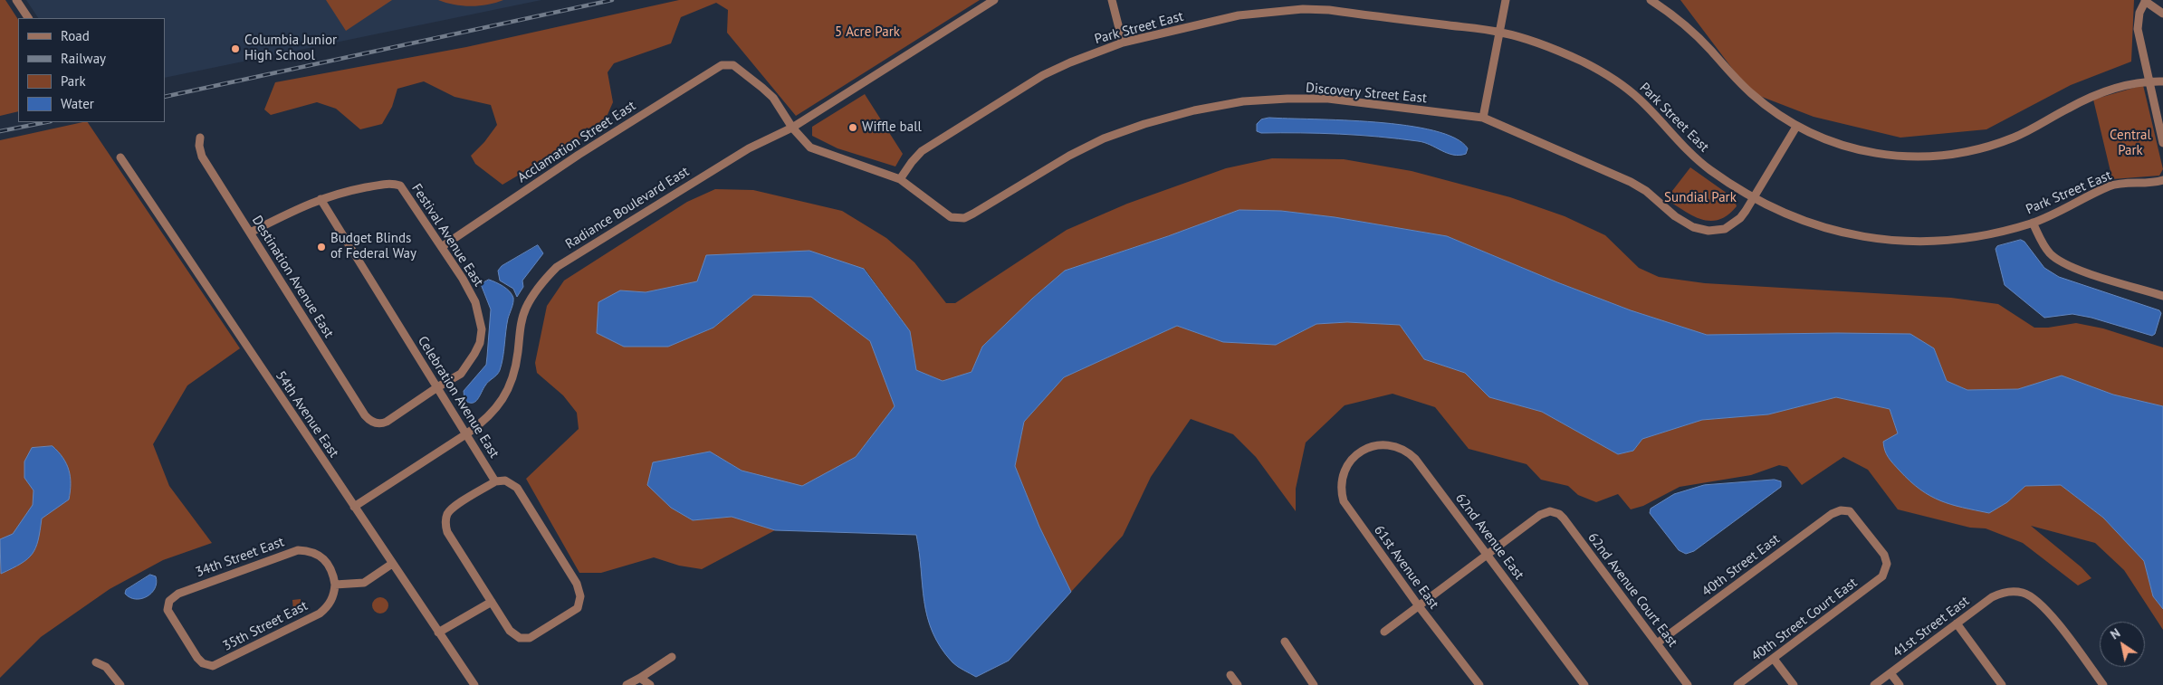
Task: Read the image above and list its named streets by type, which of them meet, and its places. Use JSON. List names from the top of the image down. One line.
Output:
{"streets":{"street":["Park Street East","Discovery Street East","Acclamation Street East","Radiance Boulevard East","Festival Avenue East","Destination Avenue East","Celebration Avenue East","54th Avenue East","62nd Avenue East","34th Street East","40th Street East","61st Avenue East","62nd Avenue Court East","40th Street Court East","35th Street East","41st Street East"]},"crossings":[["Park Street East","Discovery Street East"],["Acclamation Street East","Radiance Boulevard East"],["Acclamation Street East","Festival Avenue East"],["Radiance Boulevard East","Celebration Avenue East"],["Radiance Boulevard East","54th Avenue East"],["Festival Avenue East","Destination Avenue East"],["Festival Avenue East","Celebration Avenue East"],["62nd Avenue East","61st Avenue East"],["62nd Avenue East","62nd Avenue Court East"],["34th Street East","35th Street East"],["40th Street East","62nd Avenue Court East"],["40th Street East","40th Street Court East"]],"parks":["5 Acre Park","Central Park","Sundial Park"],"places":["Columbia Junior High School","Wiffle ball","Budget Blinds of Federal Way"],"legend":["Road","Railway","Park","Water"],"north":"top left"}
